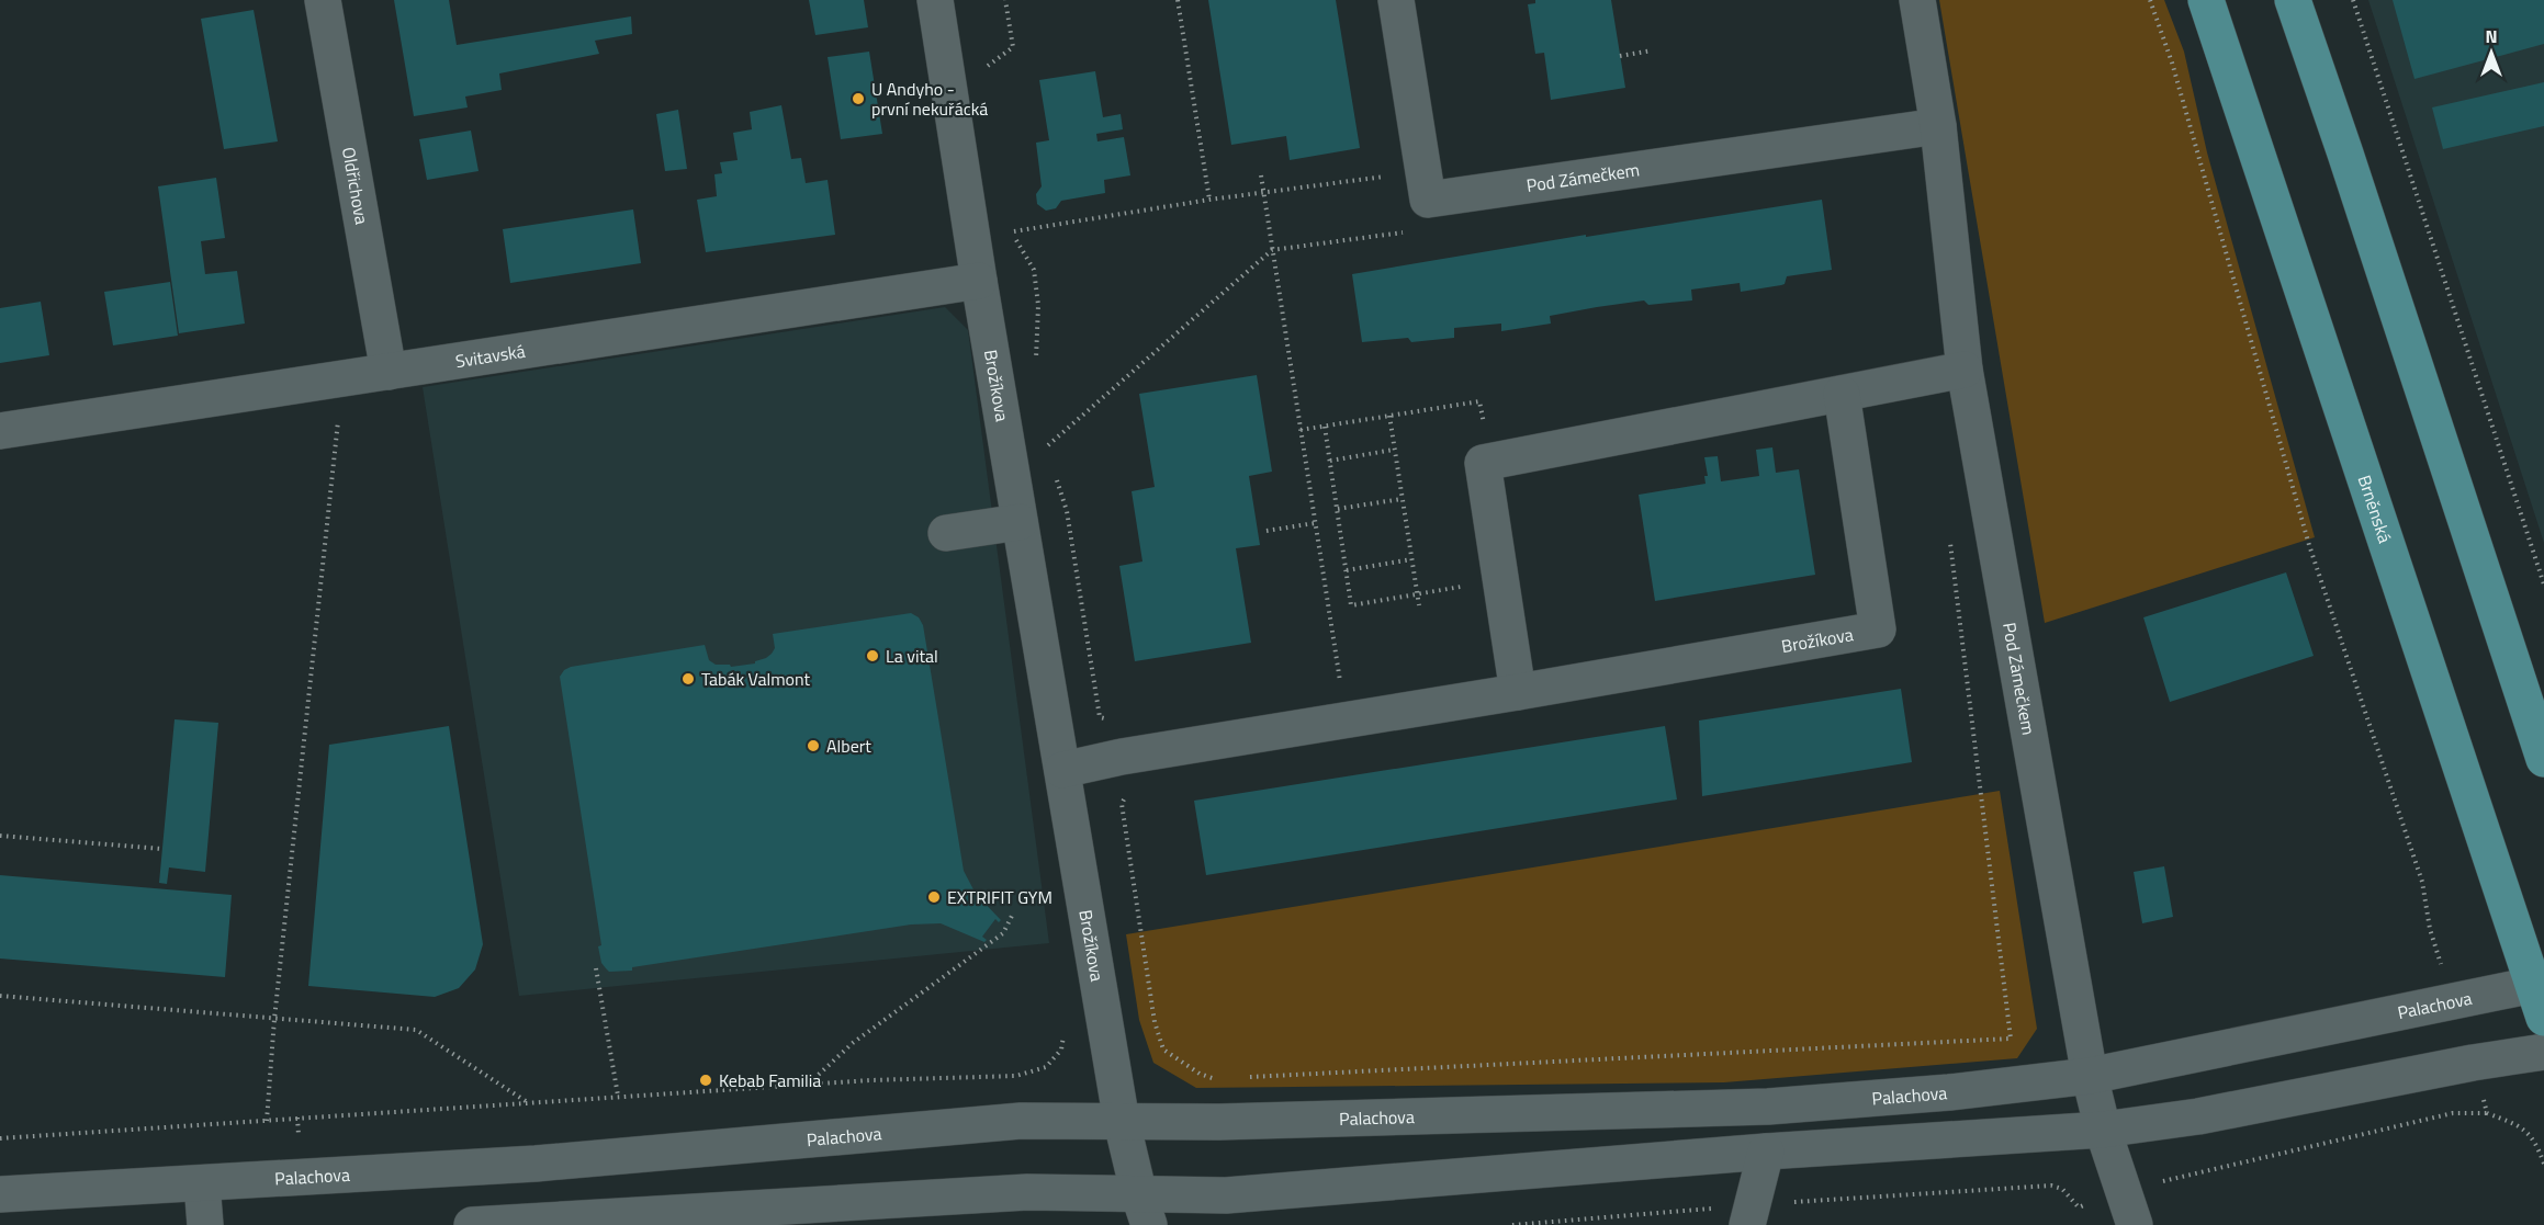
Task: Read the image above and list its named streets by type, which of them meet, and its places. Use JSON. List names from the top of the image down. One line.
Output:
{"streets":{"main road":["Brněnská"],"street":["Pod Zámečkem","Oldřichova","Svitavská","Brožíkova","Palachova"]},"crossings":[["Pod Zámečkem","Palachova"],["Oldřichova","Svitavská"],["Svitavská","Brožíkova"],["Brožíkova","Palachova"],["Brněnská","Palachova"]],"places":["U Andyho - první nekuřácká","La vital","Tabák Valmont","Albert","EXTRIFIT GYM","Kebab Familia"],"north":"top"}
